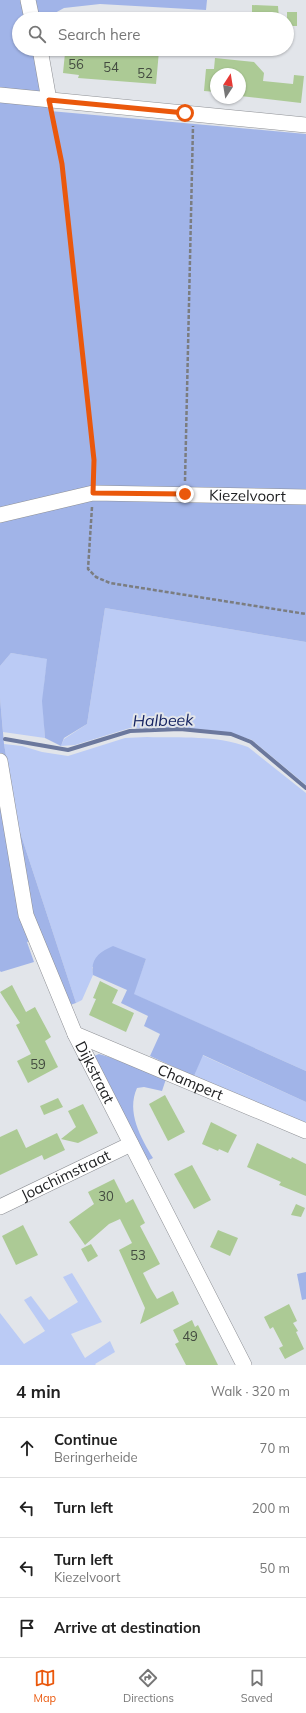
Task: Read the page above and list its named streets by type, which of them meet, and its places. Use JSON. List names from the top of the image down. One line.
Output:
{"streets":{"street":["Kiezelvoort","Dijkstraat","Champert","Joachimstraat"]},"crossings":[["Dijkstraat","Champert"],["Dijkstraat","Joachimstraat"]],"water":["Halbeek"],"house_numbers":["56","54","52","59","30","53","49"],"north":"top","page":{"search":"Search here","heading":["4 min","Walk · 320 m"],"list":[["Continue","Beringerheide","70 m"],["Turn left","200 m"],["Turn left","Kiezelvoort","50 m"],"Arrive at destination"],"nav":["Map","Directions","Saved"]}}
